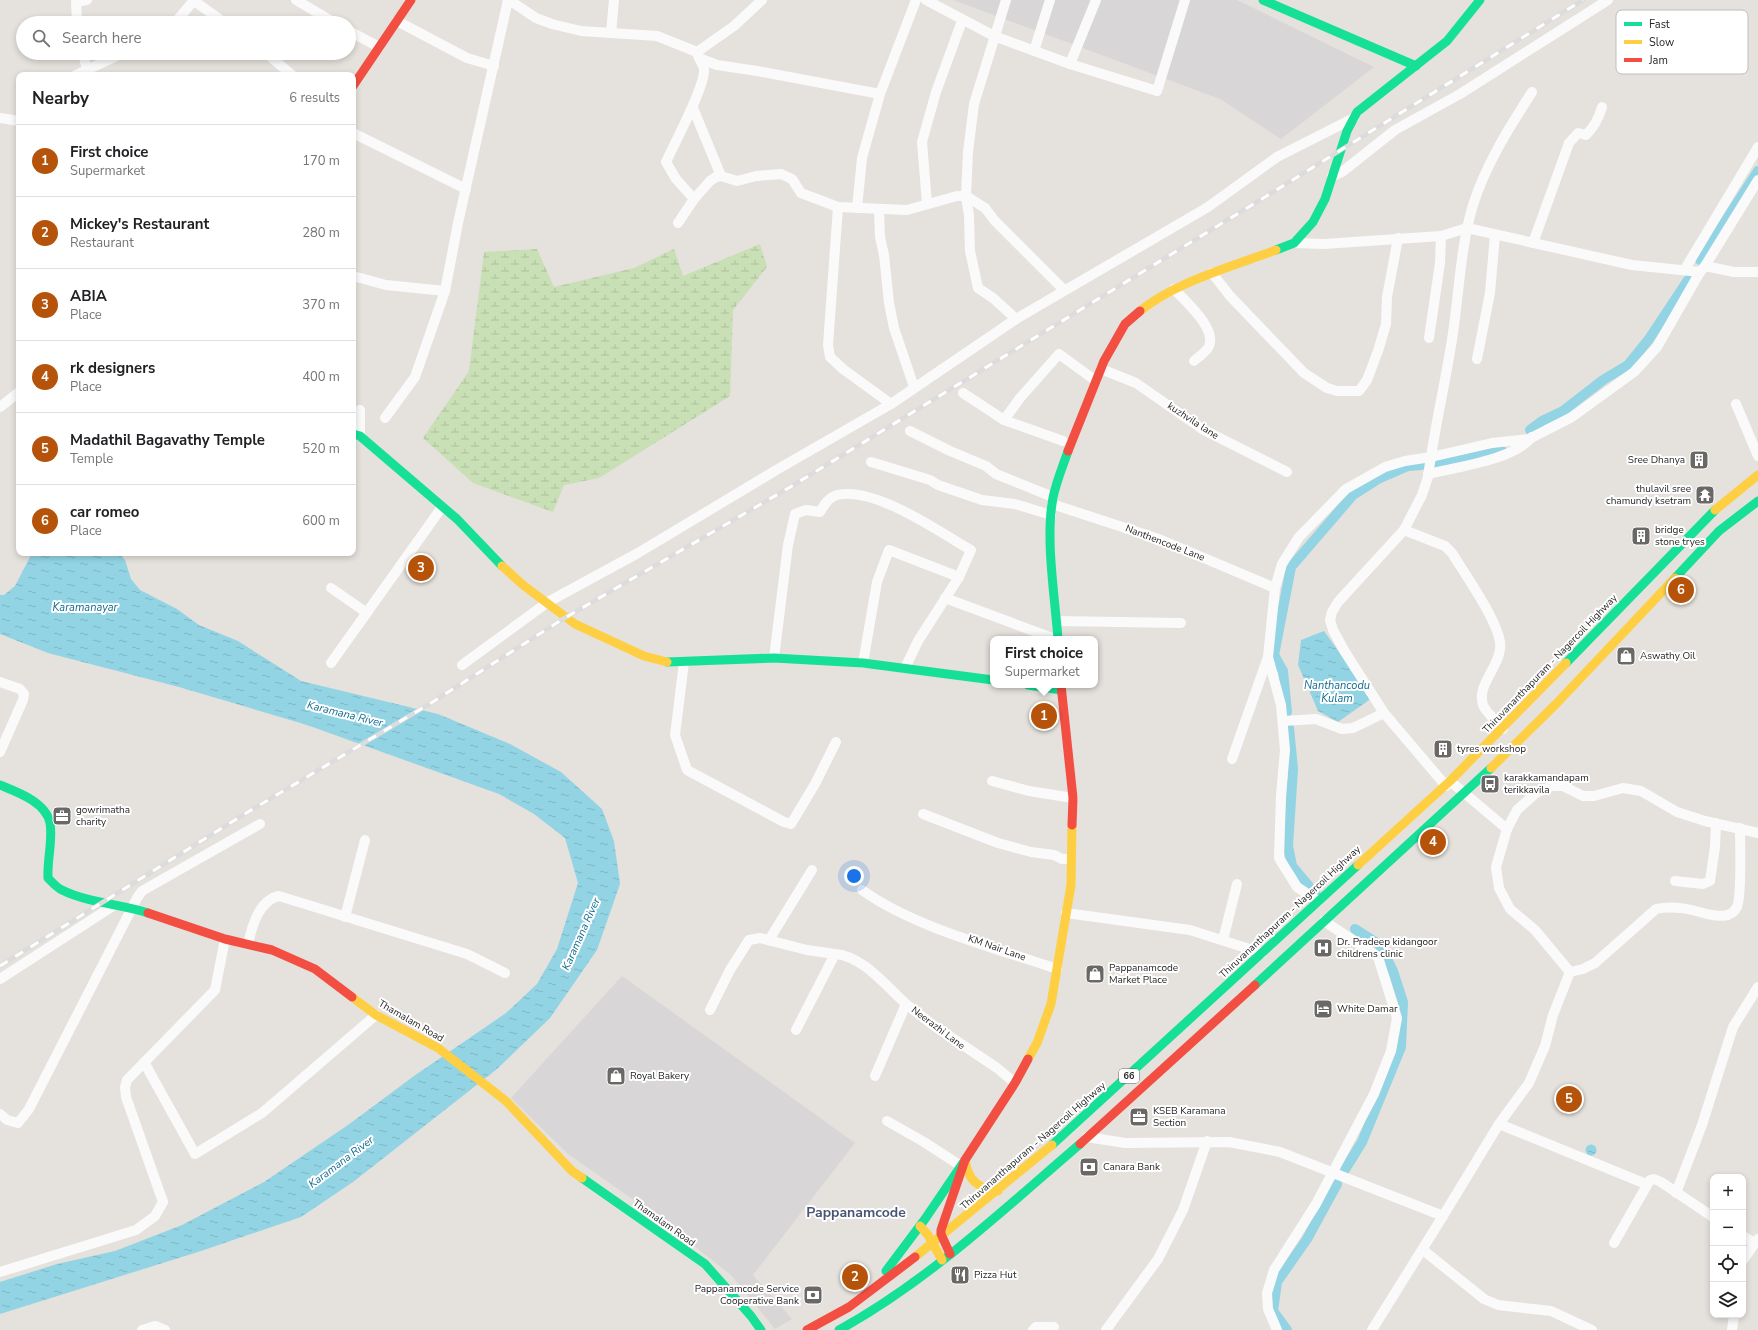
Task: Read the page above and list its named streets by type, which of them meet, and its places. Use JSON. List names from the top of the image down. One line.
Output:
{"streets":{"main road":["Thiruvananthapuram - Nagercoil Highway","Thamalam Road","66"],"street":["kuzhvila lane","Nanthencode Lane","KM Nair Lane","Neerazhi Lane"]},"districts":["Pappanamcode"],"water":["Karamanayar","Nanthancodu Kulam","Karamana River"],"places":{"building":["Sree Dhanya","bridge stone tryes","tyres workshop"],"temple":["thulavil sree chamundy ksetram"],"shop":["Aswathy Oil","Pappanamcode Market Place","Royal Bakery"],"bus stop":["karakkamandapam terikkavila"],"office":["gowrimatha charity","KSEB Karamana Section"],"hospital":["Dr. Pradeep kidangoor childrens clinic"],"hotel":["White Damar"],"bank":["Canara Bank","Pappanamcode Service Cooperative Bank"],"restaurant":["Pizza Hut"]},"legend":["Fast","Slow","Jam"],"page":{"search":"Search here","heading":["Nearby","6 results"],"list":[{"mark":"1","name":"First choice","note":"Supermarket","value":"170 m"},{"mark":"2","name":"Mickey's Restaurant","note":"Restaurant","value":"280 m"},{"mark":"3","name":"ABIA","note":"Place","value":"370 m"},{"mark":"4","name":"rk designers","note":"Place","value":"400 m"},{"mark":"5","name":"Madathil Bagavathy Temple","note":"Temple","value":"520 m"},{"mark":"6","name":"car romeo","note":"Place","value":"600 m"}],"pins":["3","6","1","4","5","2"],"popup":["First choice","Supermarket"],"map_buttons":["+","−"]}}
